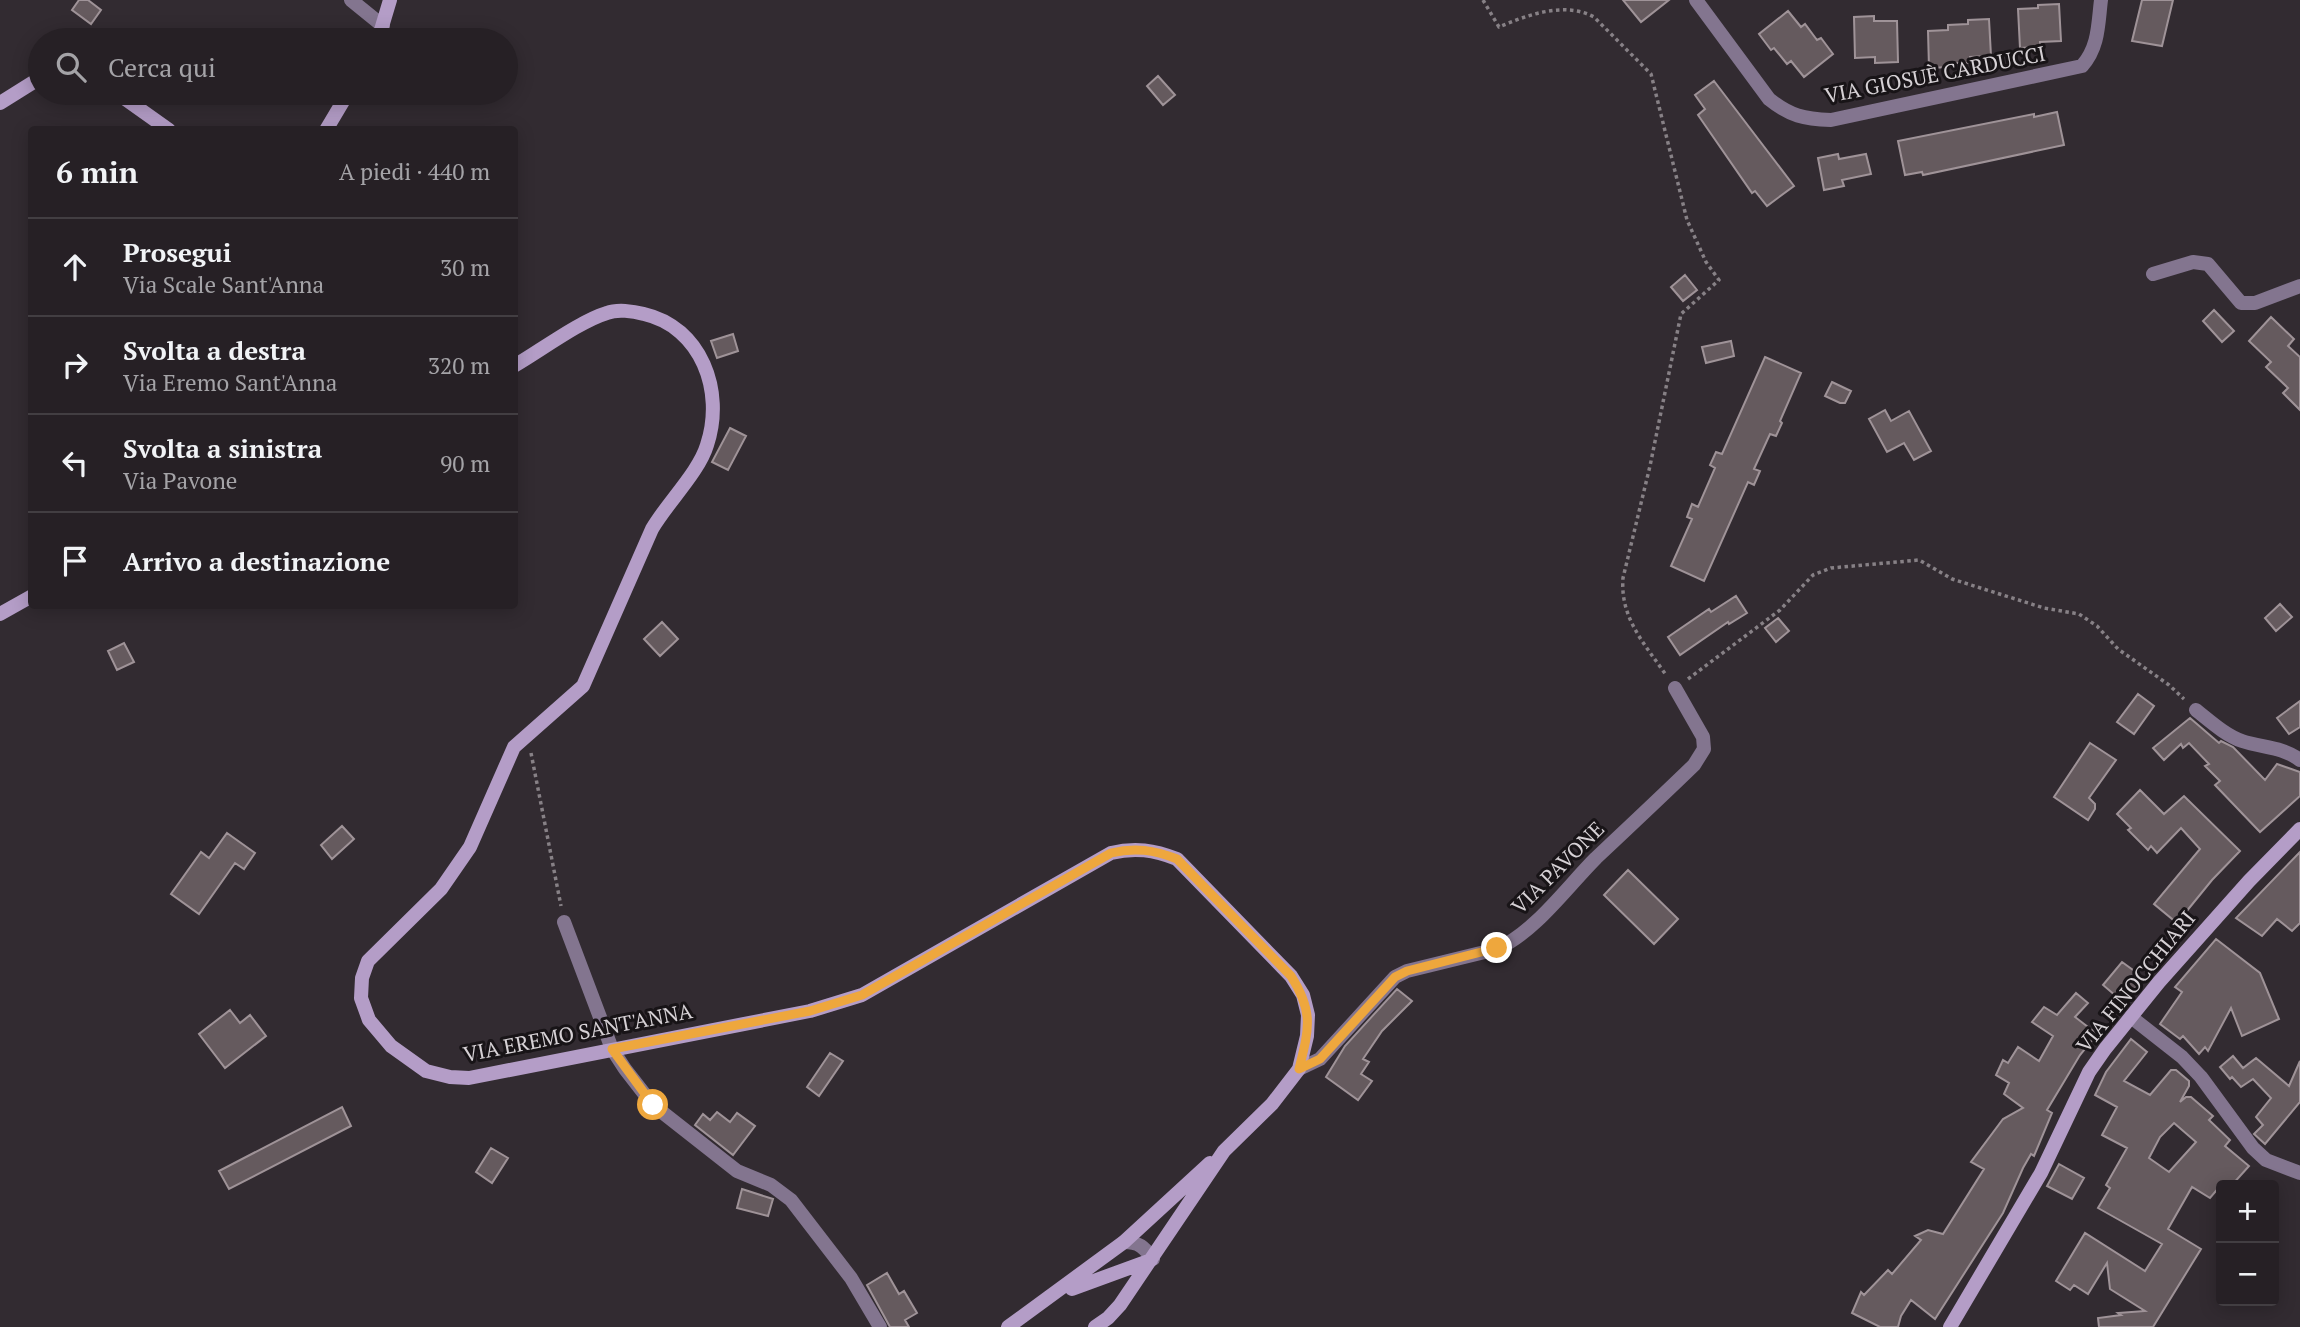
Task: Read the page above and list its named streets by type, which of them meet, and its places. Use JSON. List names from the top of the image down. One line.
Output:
{"streets":{"street":["VIA GIOSUÈ CARDUCCI","VIA PAVONE","VIA FINOCCHIARI","VIA EREMO SANT'ANNA"]},"crossings":[["VIA PAVONE","VIA EREMO SANT'ANNA"]],"page":{"search":"Cerca qui","heading":["6 min","A piedi · 440 m"],"list":[["Prosegui","Via Scale Sant'Anna","30 m"],["Svolta a destra","Via Eremo Sant'Anna","320 m"],["Svolta a sinistra","Via Pavone","90 m"],"Arrivo a destinazione"],"map_buttons":["+","−"]}}
